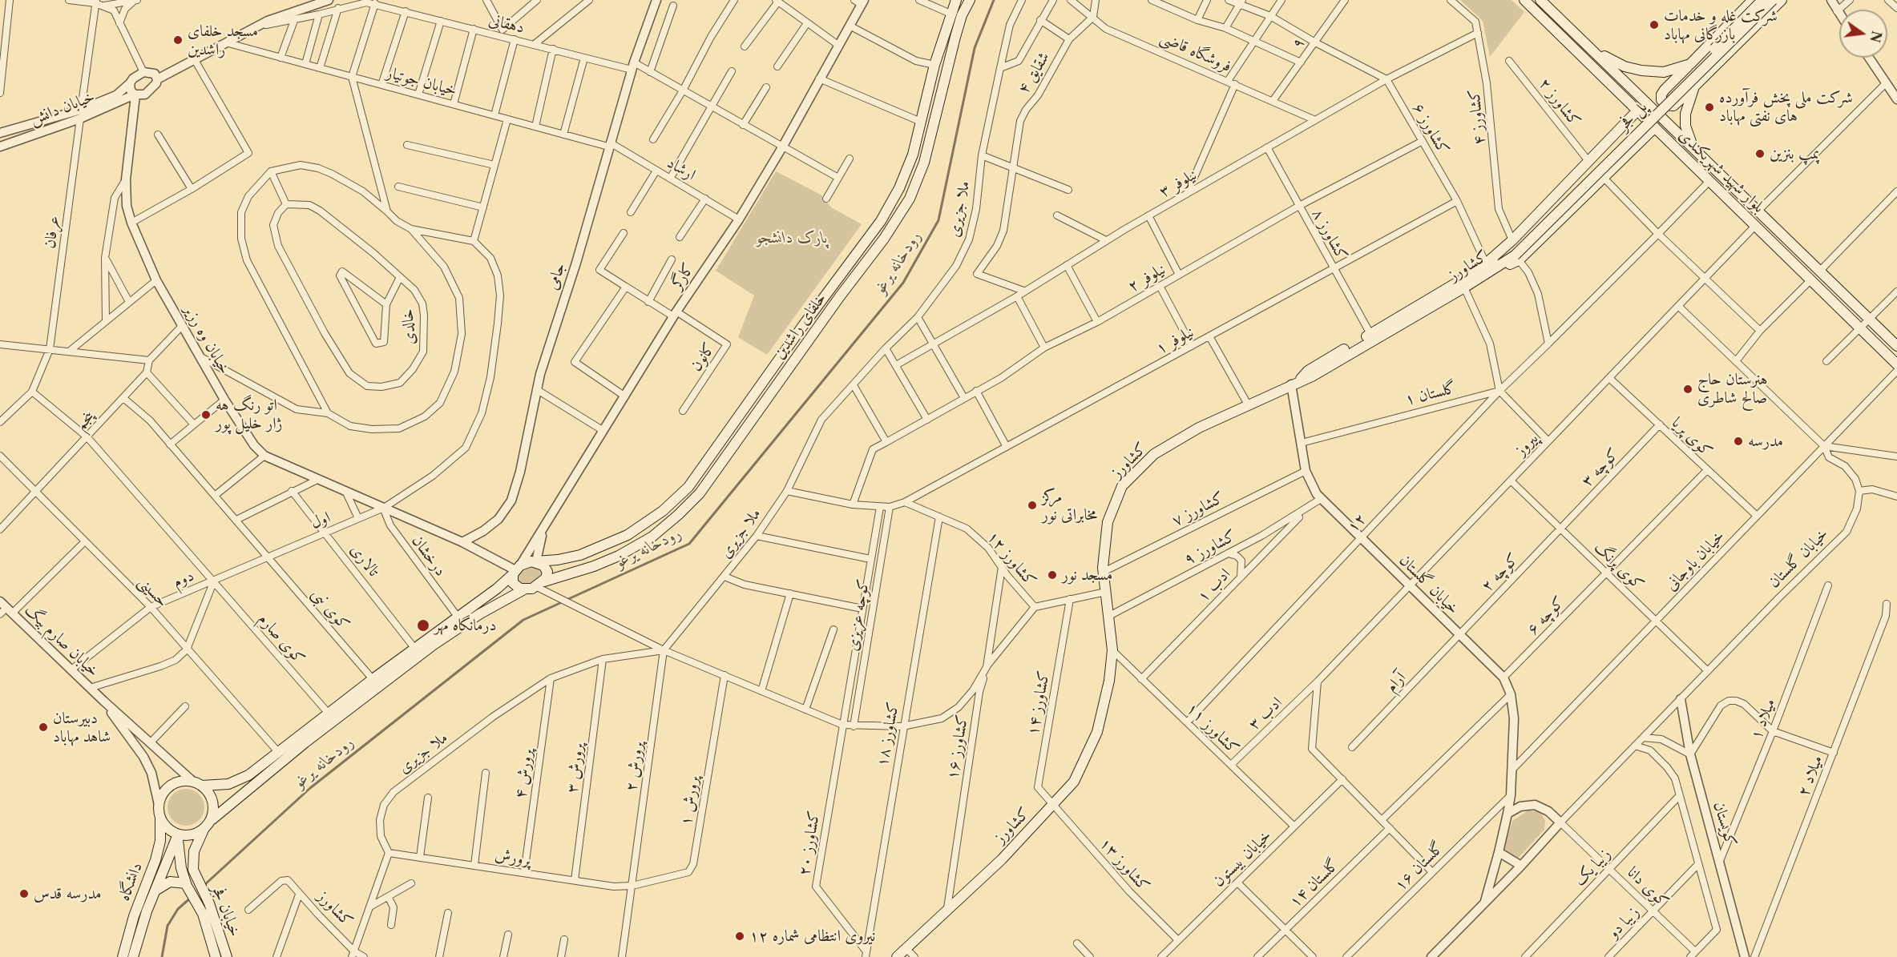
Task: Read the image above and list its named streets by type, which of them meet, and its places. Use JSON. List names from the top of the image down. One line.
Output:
{"streets":{"main road":["پل فجر","بلوار شهید شهریکندی","کشاورز","خلفای راشدین","دانشگاه","خیابان فجر"],"street":["دهقانی","۹","فروشگاه قاضی","شقایق ۴","خیابان جوتیار","کشاورز ۲","خیابان دانش","کشاورز ۴","کشاورز ۶","ارشاد","نیلوفر ۳","ملا جزیری","عرفان","کشاورز ۸","جامی","کارگر","نیلوفر ۲","خالدی","خیابان وه رزیر","نیلوفر ۱","کانون","گلستان ۱","پنجم","کوی پریا","پیروز","کوچه ۳","کشاورز ۷","اول","۱۲","کشاورز ۹","درخشان","خیابان گلستان","کشاورز ۱۲","تالاری","خیابان باوجانی","کوی پرنگ","کوچه ۲","دوم","ادب ۱","حسینی","کوی نبی","کوچه عزیزی","کوچه ۶","کوی صارم","خیابان صارم بیگ","آرام","کشاورز ۱۴","ادب ۳","میلاد ۱","کشاورز ۱۱","کشاورز ۱۸","کشاورز ۱۶","پرورش ۲","پرورش ۳","پرورش ۴","میلاد ۲","پرورش ۱","کویستان","کشاورز ۲۰","پرورش","خیابان بیستون","کشاورز ۱۳","گلستان ۱۶","زیبا یک","گلستان ۱۴","کوی دانا","زیبا دو"]},"crossings":[["دهقانی","جامی"],["دهقانی","کارگر"],["۹","فروشگاه قاضی"],["فروشگاه قاضی","شقایق ۴"],["فروشگاه قاضی","نیلوفر ۳"],["شقایق ۴","نیلوفر ۳"],["خیابان جوتیار","ارشاد"],["خیابان جوتیار","جامی"],["خیابان دانش","عرفان"],["خیابان دانش","خیابان وه رزیر"],["پل فجر","کشاورز"],["کشاورز ۴","نیلوفر ۳"],["کشاورز ۶","نیلوفر ۳"],["کشاورز ۶","نیلوفر ۲"],["کشاورز ۶","نیلوفر ۱"],["ارشاد","جامی"],["ارشاد","کارگر"],["بلوار شهید شهریکندی","پیروز"],["بلوار شهید شهریکندی","۱۲"],["نیلوفر ۳","کشاورز ۸"],["ملا جزیری","پرورش ۲"],["ملا جزیری","پرورش ۳"],["ملا جزیری","پرورش ۴"],["ملا جزیری","پرورش"],["عرفان","کوی صارم"],["کشاورز ۸","نیلوفر ۲"],["کشاورز ۸","نیلوفر ۱"],["کشاورز","کشاورز ۷"],["کشاورز","کشاورز ۹"],["کشاورز","خیابان گلستان"],["کشاورز","کشاورز ۱۲"],["کشاورز","کشاورز ۱۴"],["کشاورز","کشاورز ۱۱"],["کشاورز","کشاورز ۱۶"],["کشاورز","کشاورز ۱۳"],["جامی","خیابان وه رزیر"],["کارگر","خلفای راشدین"],["کارگر","خیابان وه رزیر"],["کارگر","کانون"],["خلفای راشدین","خیابان وه رزیر"],["خیابان وه رزیر","اول"],["خیابان وه رزیر","درخشان"],["نیلوفر ۱","کشاورز ۱۲"],["گلستان ۱","۱۲"],["گلستان ۱","خیابان گلستان"],["پنجم","حسینی"],["پنجم","کوی نبی"],["پنجم","کوی صارم"],["کوی پریا","پیروز"],["کوی پریا","کوچه ۳"],["کوی پریا","خیابان باوجانی"],["کوی پریا","کوچه ۶"],["پیروز","خیابان گلستان"],["پیروز","کوی پرنگ"],["پیروز","ادب ۳"],["کوچه ۳","کوی پرنگ"],["کوچه ۳","کوچه ۲"],["کشاورز ۷","خیابان گلستان"],["اول","درخشان"],["اول","تالاری"],["اول","دوم"],["اول","کوی نبی"],["۱۲","خیابان گلستان"],["۱۲","کشاورز ۱۱"],["کشاورز ۹","خیابان گلستان"],["کشاورز ۹","ادب ۱"],["خیابان گلستان","خیابان باوجانی"],["خیابان گلستان","کوی پرنگ"],["خیابان گلستان","کوچه ۲"],["خیابان گلستان","کوچه ۶"],["خیابان گلستان","آرام"],["خیابان گلستان","کویستان"],["خیابان گلستان","گلستان ۱۶"],["خیابان گلستان","کوی دانا"],["کشاورز ۱۲","کشاورز ۱۴"],["کشاورز ۱۲","کشاورز ۱۸"],["کشاورز ۱۲","کشاورز ۱۶"],["خیابان باوجانی","کوی پرنگ"],["کوی پرنگ","کوچه ۲"],["کوی پرنگ","کوچه ۶"],["کوچه ۲","آرام"],["دوم","حسینی"],["دوم","کوی نبی"],["دوم","کوی صارم"],["دوم","خیابان صارم بیگ"],["ادب ۱","کشاورز ۱۱"],["خیابان صارم بیگ","دانشگاه"],["خیابان صارم بیگ","خیابان فجر"],["کشاورز ۱۴","کشاورز ۱۳"],["ادب ۳","کشاورز ۱۱"],["میلاد ۱","کویستان"],["کشاورز ۱۱","خیابان بیستون"],["کشاورز ۱۸","کشاورز ۲۰"],["پرورش ۲","پرورش ۱"],["پرورش ۲","پرورش"],["پرورش ۳","پرورش"],["پرورش ۴","پرورش"],["پرورش ۱","پرورش"],["خیابان بیستون","کشاورز ۱۳"],["زیبا یک","کوی دانا"],["دانشگاه","خیابان فجر"],["کوی دانا","زیبا دو"]],"water":["رودخانه یرغو"],"parks":["پارک دانشجو"],"places":["شرکت غله و خدمات بازرگانی مهاباد","مسجد خلفای راشدین","شرکت ملی پخش فرآورده های نفتی مهاباد","پمپ بنزین","هنرستان حاج صالح شاطری","اتو رنگ هه ژار خلیل پور","مدرسه","مرکز مخابراتی نور","مسجد نور","درمانگاه مهر","دبیرستان شاهد مهاباد","مدرسه قدس","نیروی انتظامی شماره ۱۲"],"north":"right"}
